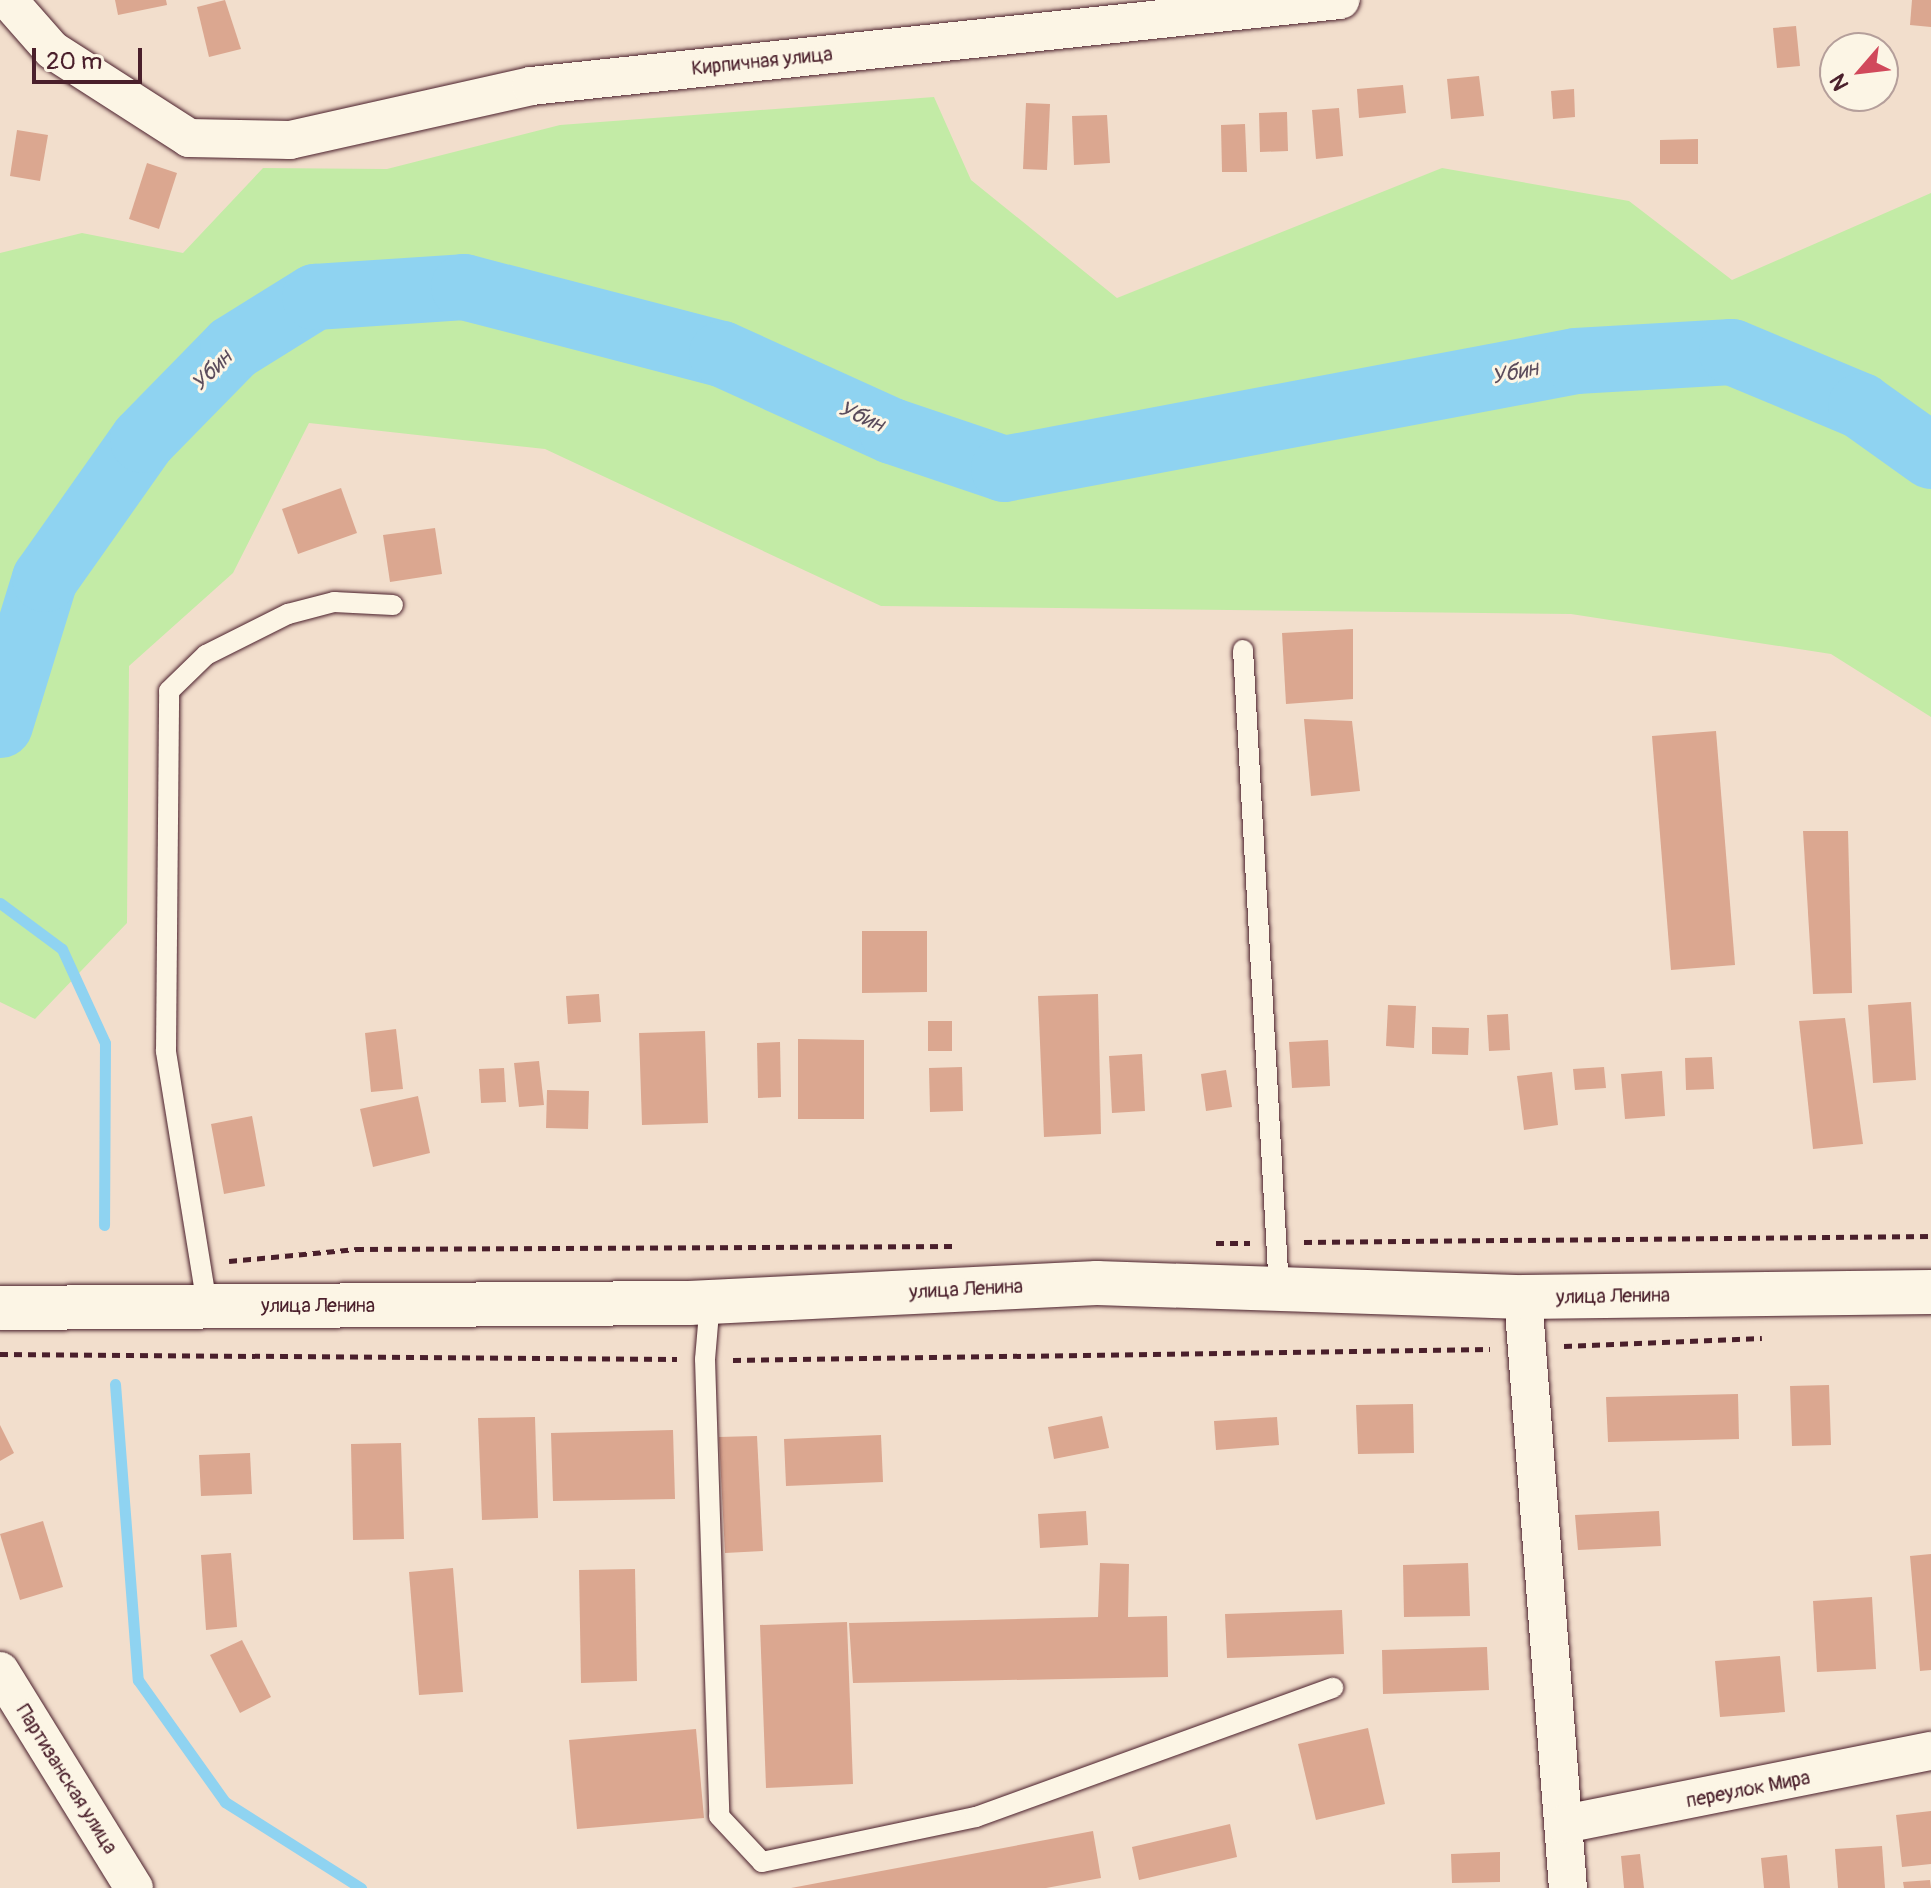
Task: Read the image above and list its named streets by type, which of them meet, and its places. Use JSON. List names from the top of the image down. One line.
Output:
{"streets":{"street":["Кирпичная улица","улица Ленина","Партизанская улица","переулок Мира"]},"water":["Убин"],"scale_bar":"20 m","north":"bottom left"}
